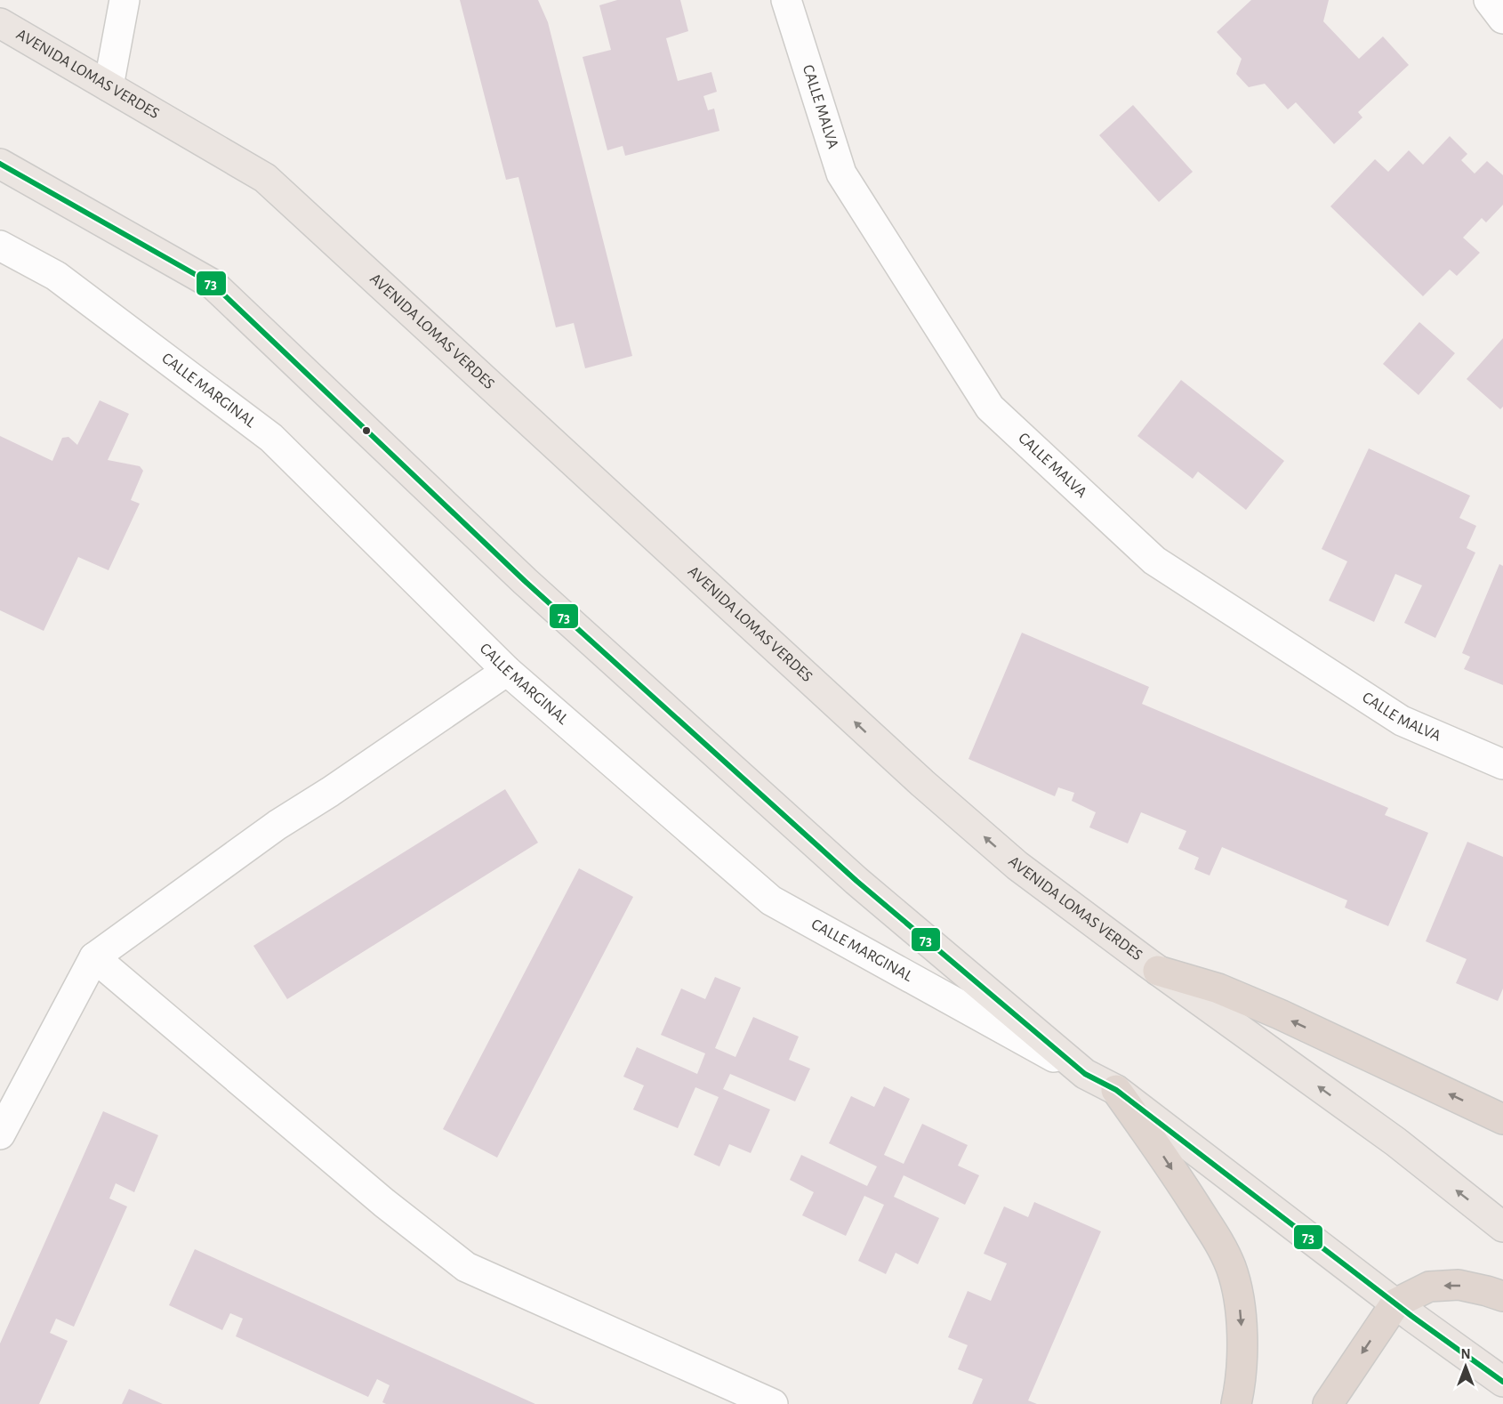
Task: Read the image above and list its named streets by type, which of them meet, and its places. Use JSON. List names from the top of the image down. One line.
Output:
{"streets":{"main road":["AVENIDA LOMAS VERDES"],"street":["CALLE MALVA","CALLE MARGINAL"]},"lines":["transit line 73"],"north":"top"}
